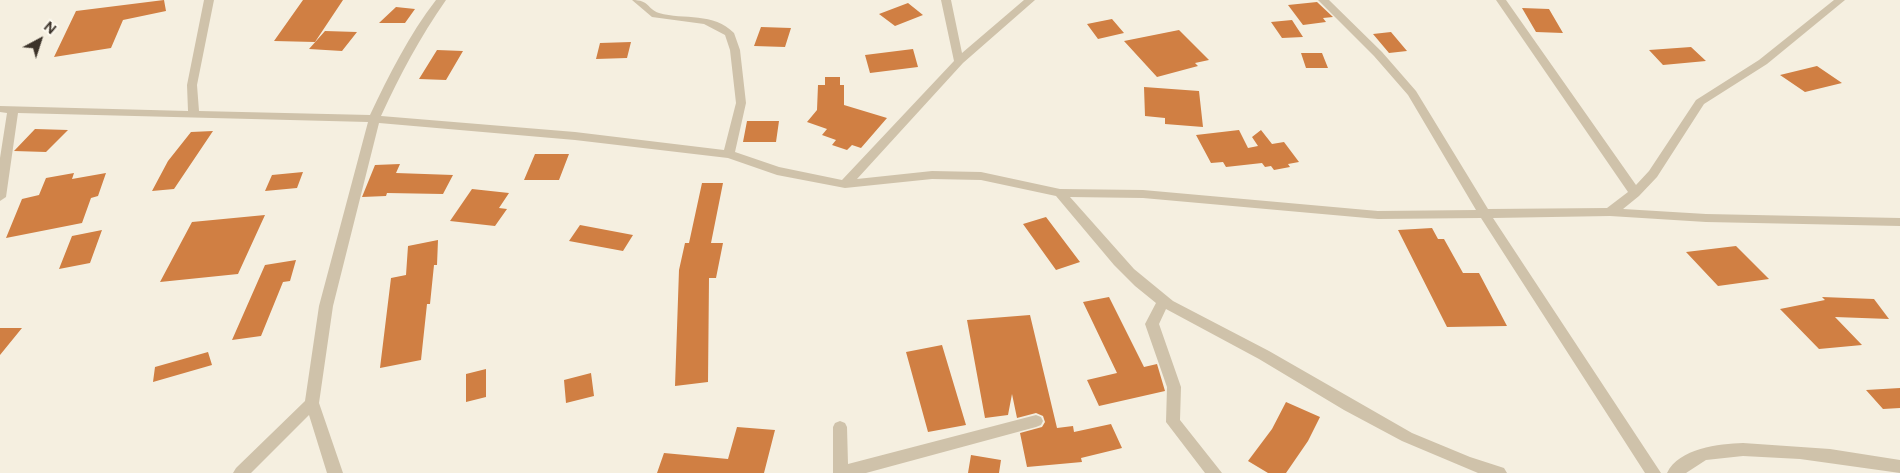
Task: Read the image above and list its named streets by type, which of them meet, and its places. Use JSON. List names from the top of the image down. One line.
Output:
{"north":"top right"}
